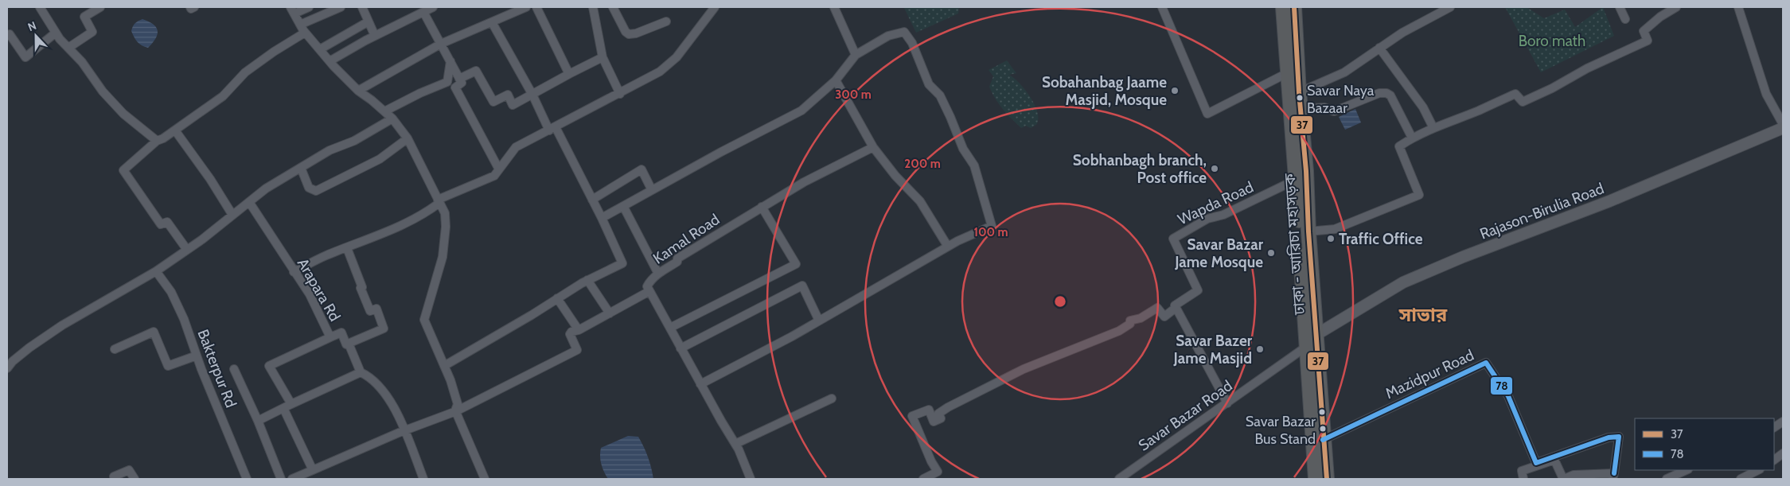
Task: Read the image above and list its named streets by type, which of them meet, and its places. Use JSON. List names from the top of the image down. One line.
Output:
{"streets":{"highway":["ঢাকা - আরিচা মহাসড়ক"],"street":["Wapda Road","Rajason-Birulia Road","Kamal Road","Arapara Rd","Bakterpur Rd","Mazidpur Road","Savar Bazar Road"]},"crossings":[["Wapda Road","ঢাকা - আরিচা মহাসড়ক"],["Rajason-Birulia Road","ঢাকা - আরিচা মহাসড়ক"],["ঢাকা - আরিচা মহাসড়ক","Mazidpur Road"],["ঢাকা - আরিচা মহাসড়ক","Savar Bazar Road"]],"districts":["সাভার"],"parks":["Boro math"],"places":["Sobahanbag Jaame Masjid, Mosque","Savar Naya Bazaar","Sobhanbagh branch, Post office","Traffic Office","Savar Bazar Jame Mosque","Savar Bazer Jame Masjid","Savar Bazar Bus Stand"],"lines":["transit line 37","transit line 78"],"legend":["37","78"],"north":"top","rings":["300 m","200 m","100 m"]}
